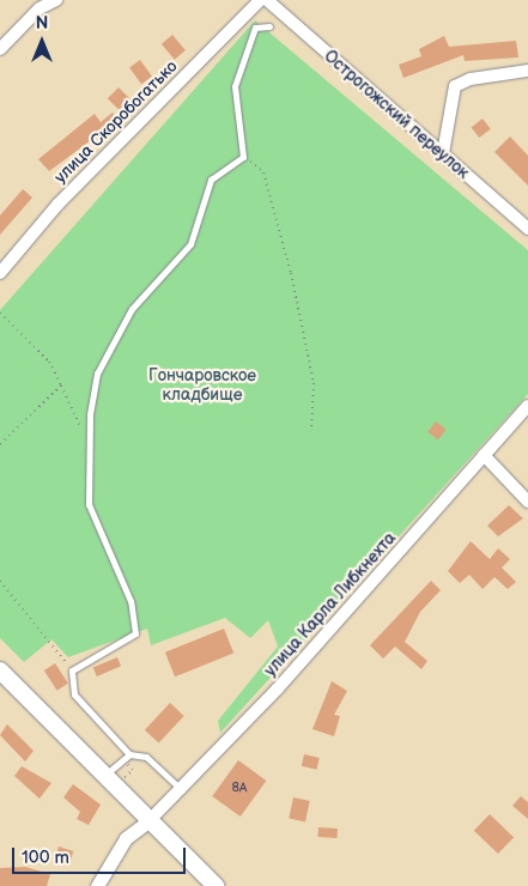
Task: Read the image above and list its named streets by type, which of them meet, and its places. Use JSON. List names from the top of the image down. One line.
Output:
{"streets":{"street":["Острогожский переулок","улица Скоробогатько","улица Карла Либкнехта"]},"parks":["Гончаровское кладбище"],"house_numbers":["8А"],"scale_bar":"100 m","north":"top"}
